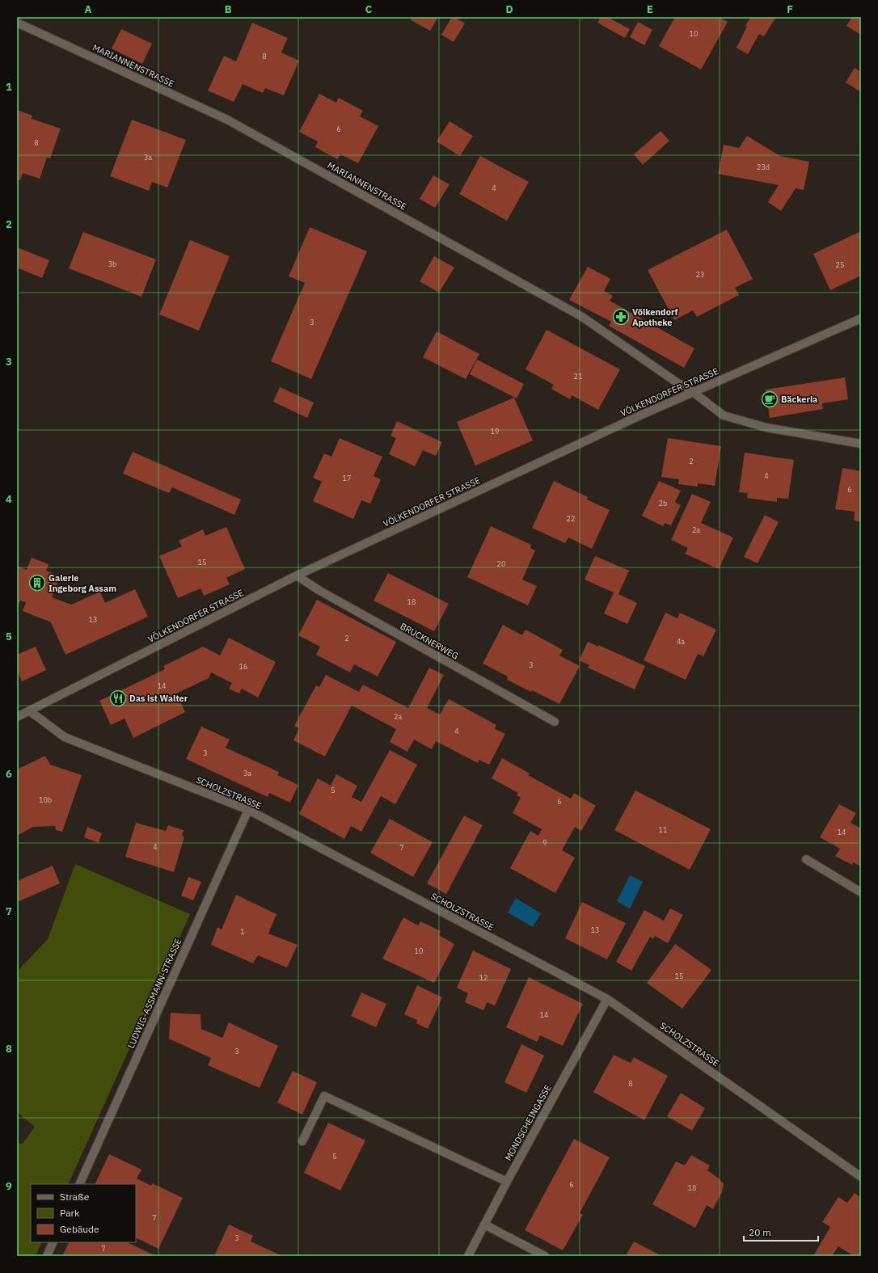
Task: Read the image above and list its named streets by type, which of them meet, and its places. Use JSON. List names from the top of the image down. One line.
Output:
{"streets":{"street":["MARIANNENSTRASSE","VÖLKENDORFER STRASSE","BRUCKNERWEG","SCHOLZSTRASSE","LUDWIG-ASSMANN-STRASSE","MONDSCHEINGASSE"]},"crossings":[["MARIANNENSTRASSE","VÖLKENDORFER STRASSE"],["VÖLKENDORFER STRASSE","BRUCKNERWEG"],["VÖLKENDORFER STRASSE","SCHOLZSTRASSE"],["SCHOLZSTRASSE","LUDWIG-ASSMANN-STRASSE"],["SCHOLZSTRASSE","MONDSCHEINGASSE"]],"places":{"pharmacy":["Völkendorf Apotheke"],"cafe":["Bäckeria"],"building":["Galerie Ingeborg Assam"],"restaurant":["Das ist Walter"]},"house_numbers":["10","8","6","8","3a","23d","4","3b","25","23","3","21","19","2","4","17","6","2b","22","2a","15","20","18","13","2","4a","3","16","14","2a","4","3","3a","5","10b","6","11","14","9","4","7","13","1","10","15","12","14","3","8","5","6","18","7","3","7"],"legend":["Straße","Park","Gebäude"],"scale_bar":"20 m","grid":{"columns":["A","B","C","D","E","F"],"rows":["1","2","3","4","5","6","7","8","9"]}}
